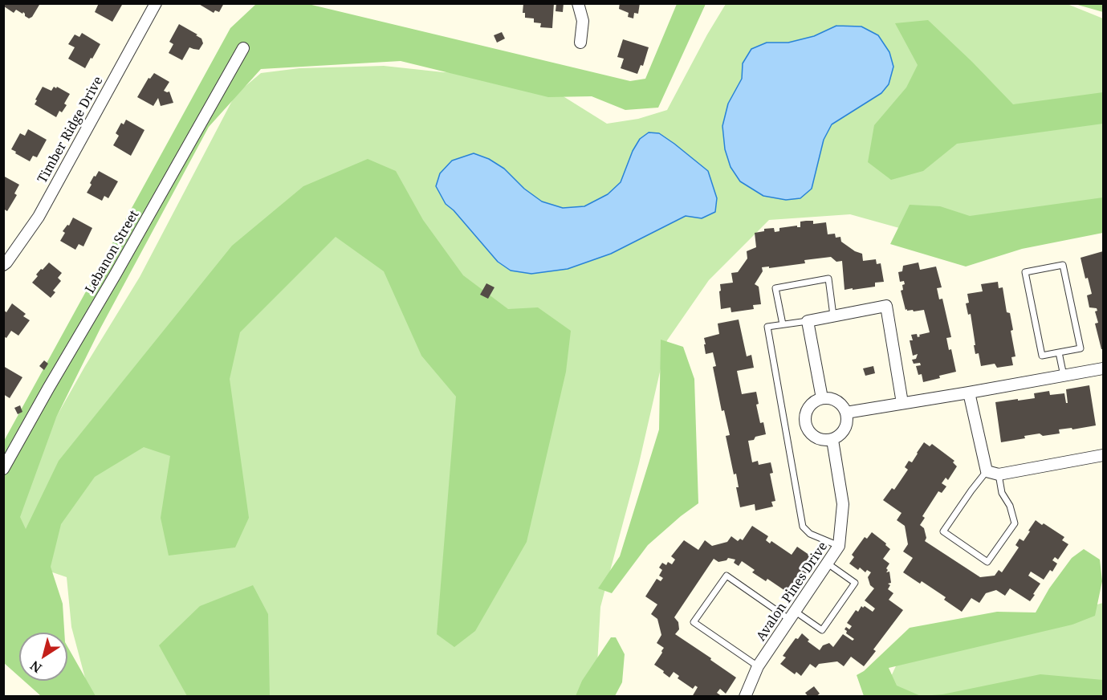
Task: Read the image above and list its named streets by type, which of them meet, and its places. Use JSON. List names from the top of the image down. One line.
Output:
{"streets":{"street":["Timber Ridge Drive","Lebanon Street","Avalon Pines Drive"]},"north":"bottom left"}
